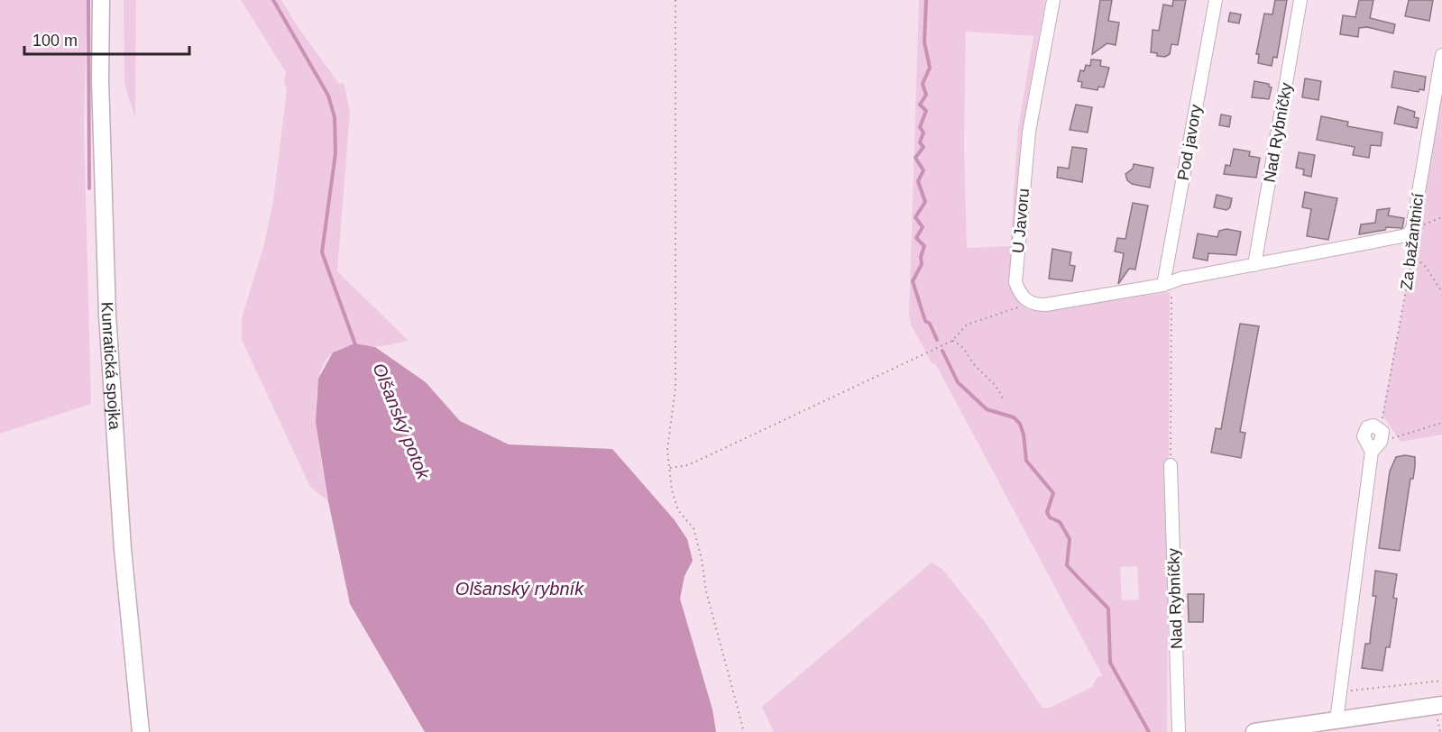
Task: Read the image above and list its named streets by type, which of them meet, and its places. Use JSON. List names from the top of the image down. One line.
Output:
{"streets":{"main road":["Kunratická spojka"],"street":["Nad Rybníčky","Pod javory","U Javoru","Za bažantnicí"]},"water":["Olšanský potok","Olšanský rybník"],"scale_bar":"100 m"}
